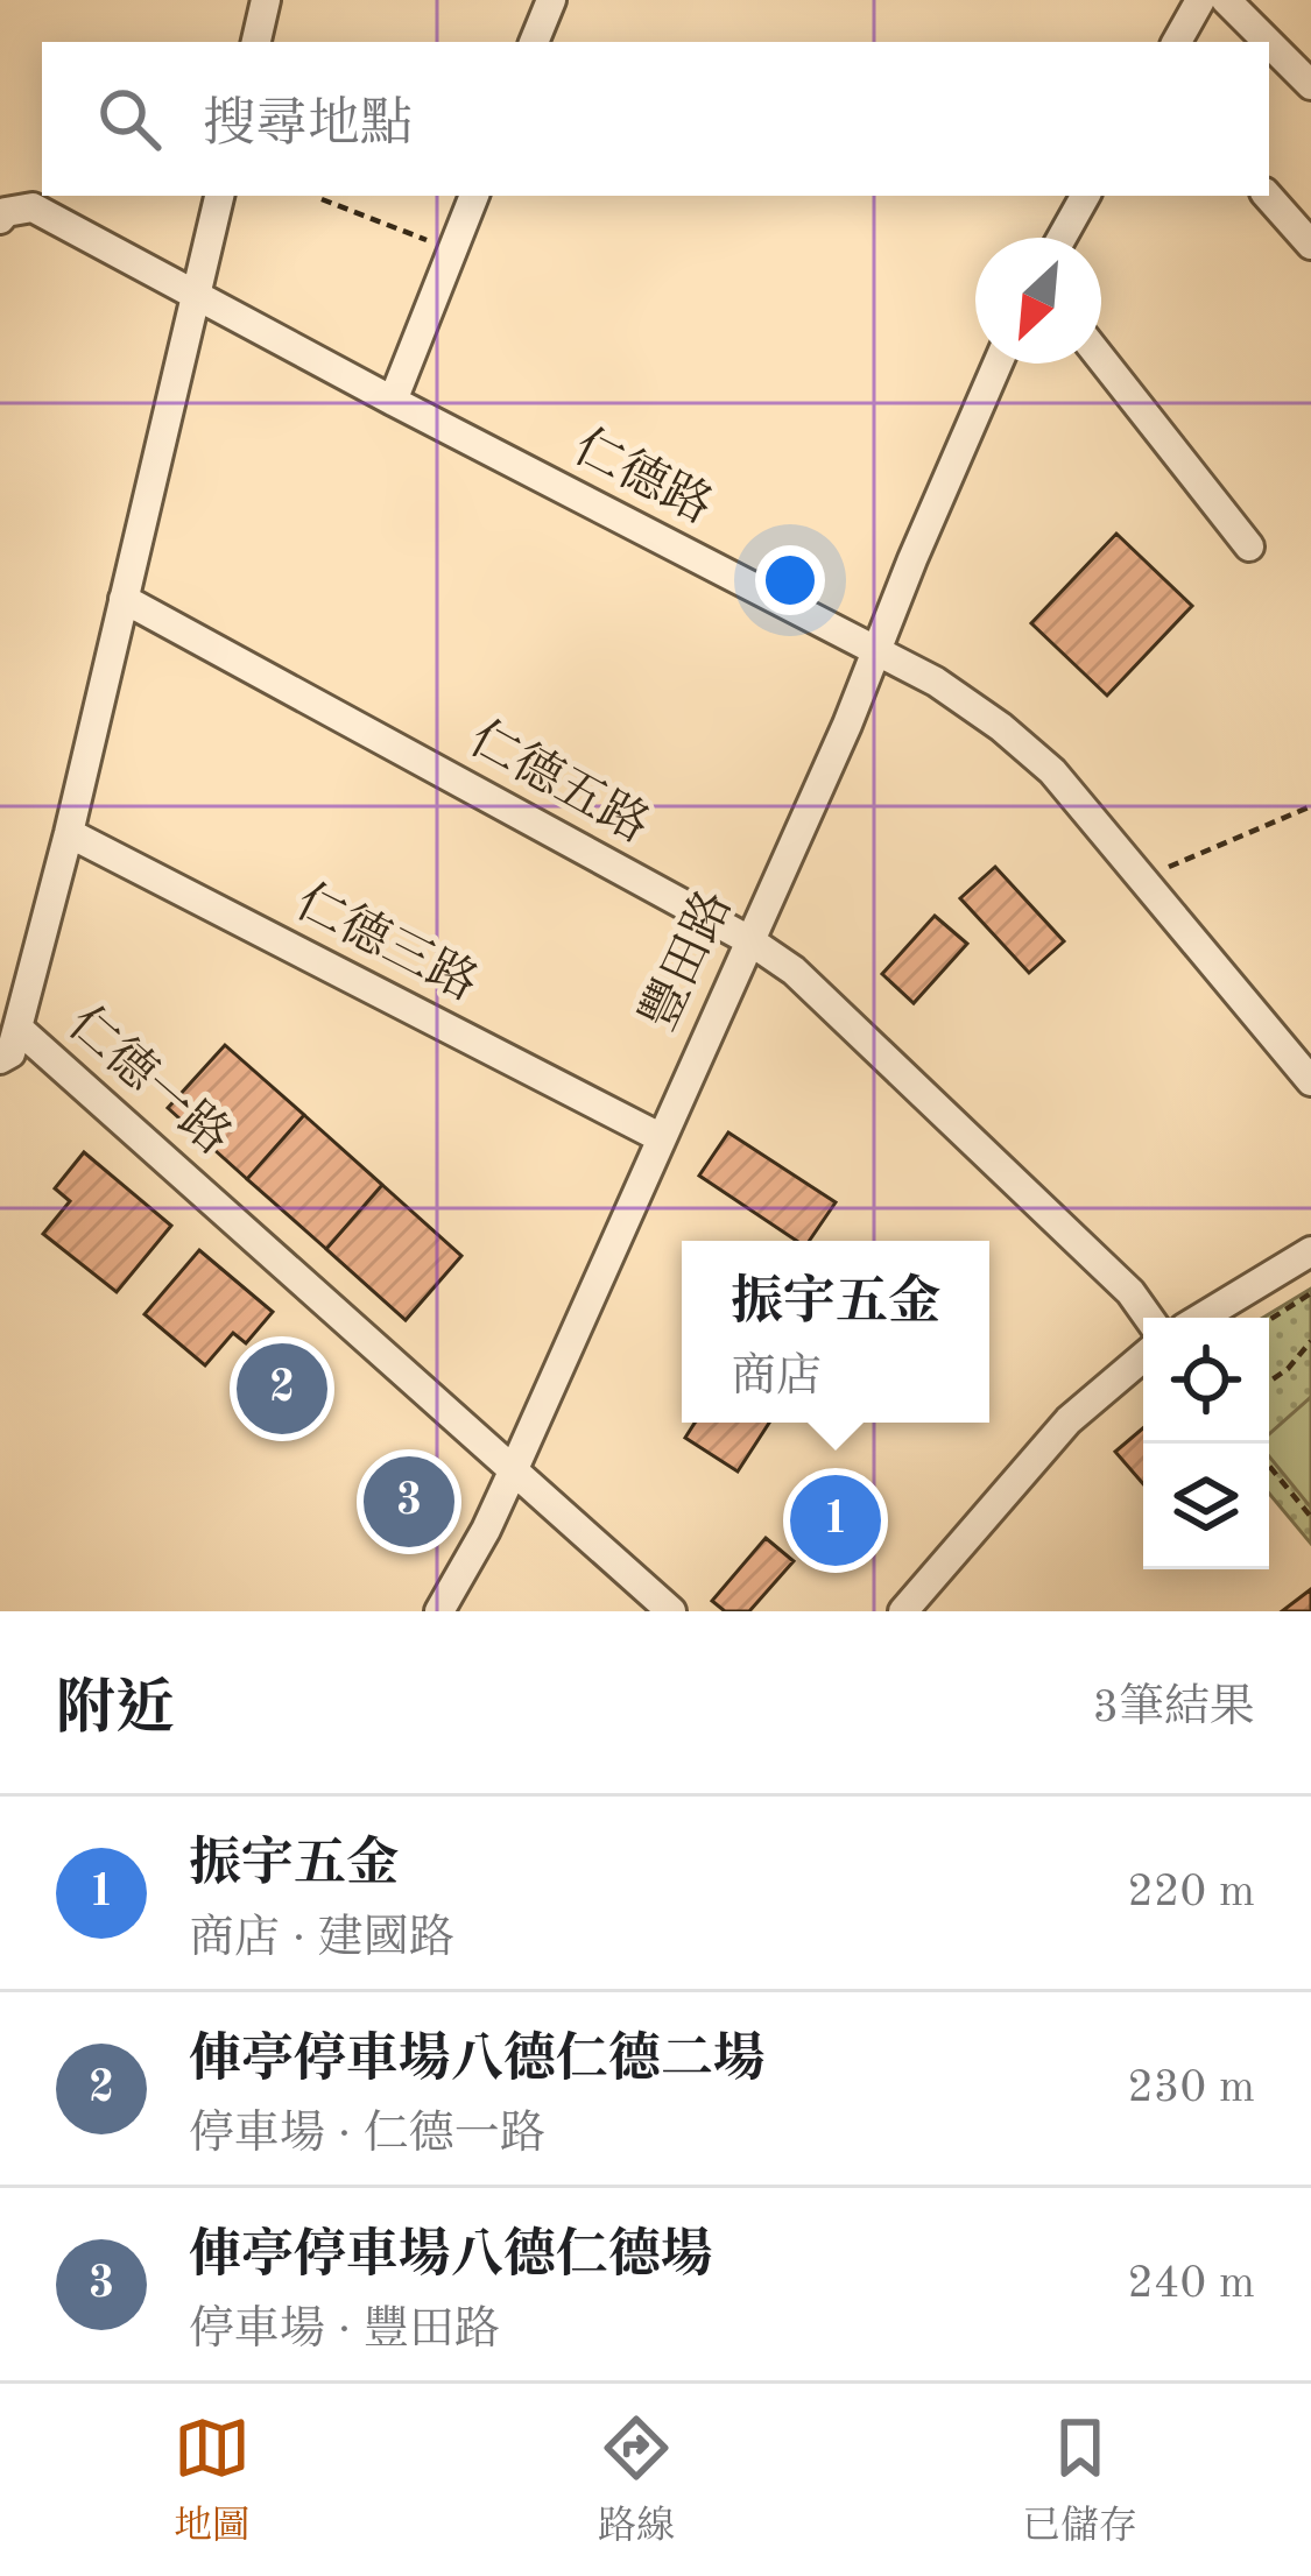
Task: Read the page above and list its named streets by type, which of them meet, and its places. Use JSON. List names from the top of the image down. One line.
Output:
{"streets":{"street":["仁德路","仁德五路","仁德三路","豐田路","仁德一路"]},"crossings":[["仁德路","豐田路"],["仁德路","仁德一路"],["仁德五路","豐田路"],["仁德五路","仁德一路"],["仁德三路","豐田路"],["仁德三路","仁德一路"],["豐田路","仁德一路"]],"north":"bottom left","page":{"search":"搜尋地點","popup":["振宇五金","商店"],"pins":["2","3","1"],"heading":["附近","3筆結果"],"list":[{"mark":"1","name":"振宇五金","note":"商店 · 建國路","value":"220 m"},{"mark":"2","name":"俥亭停車場八德仁德二場","note":"停車場 · 仁德一路","value":"230 m"},{"mark":"3","name":"俥亭停車場八德仁德場","note":"停車場 · 豐田路","value":"240 m"}],"nav":["地圖","路線","已儲存"]}}
